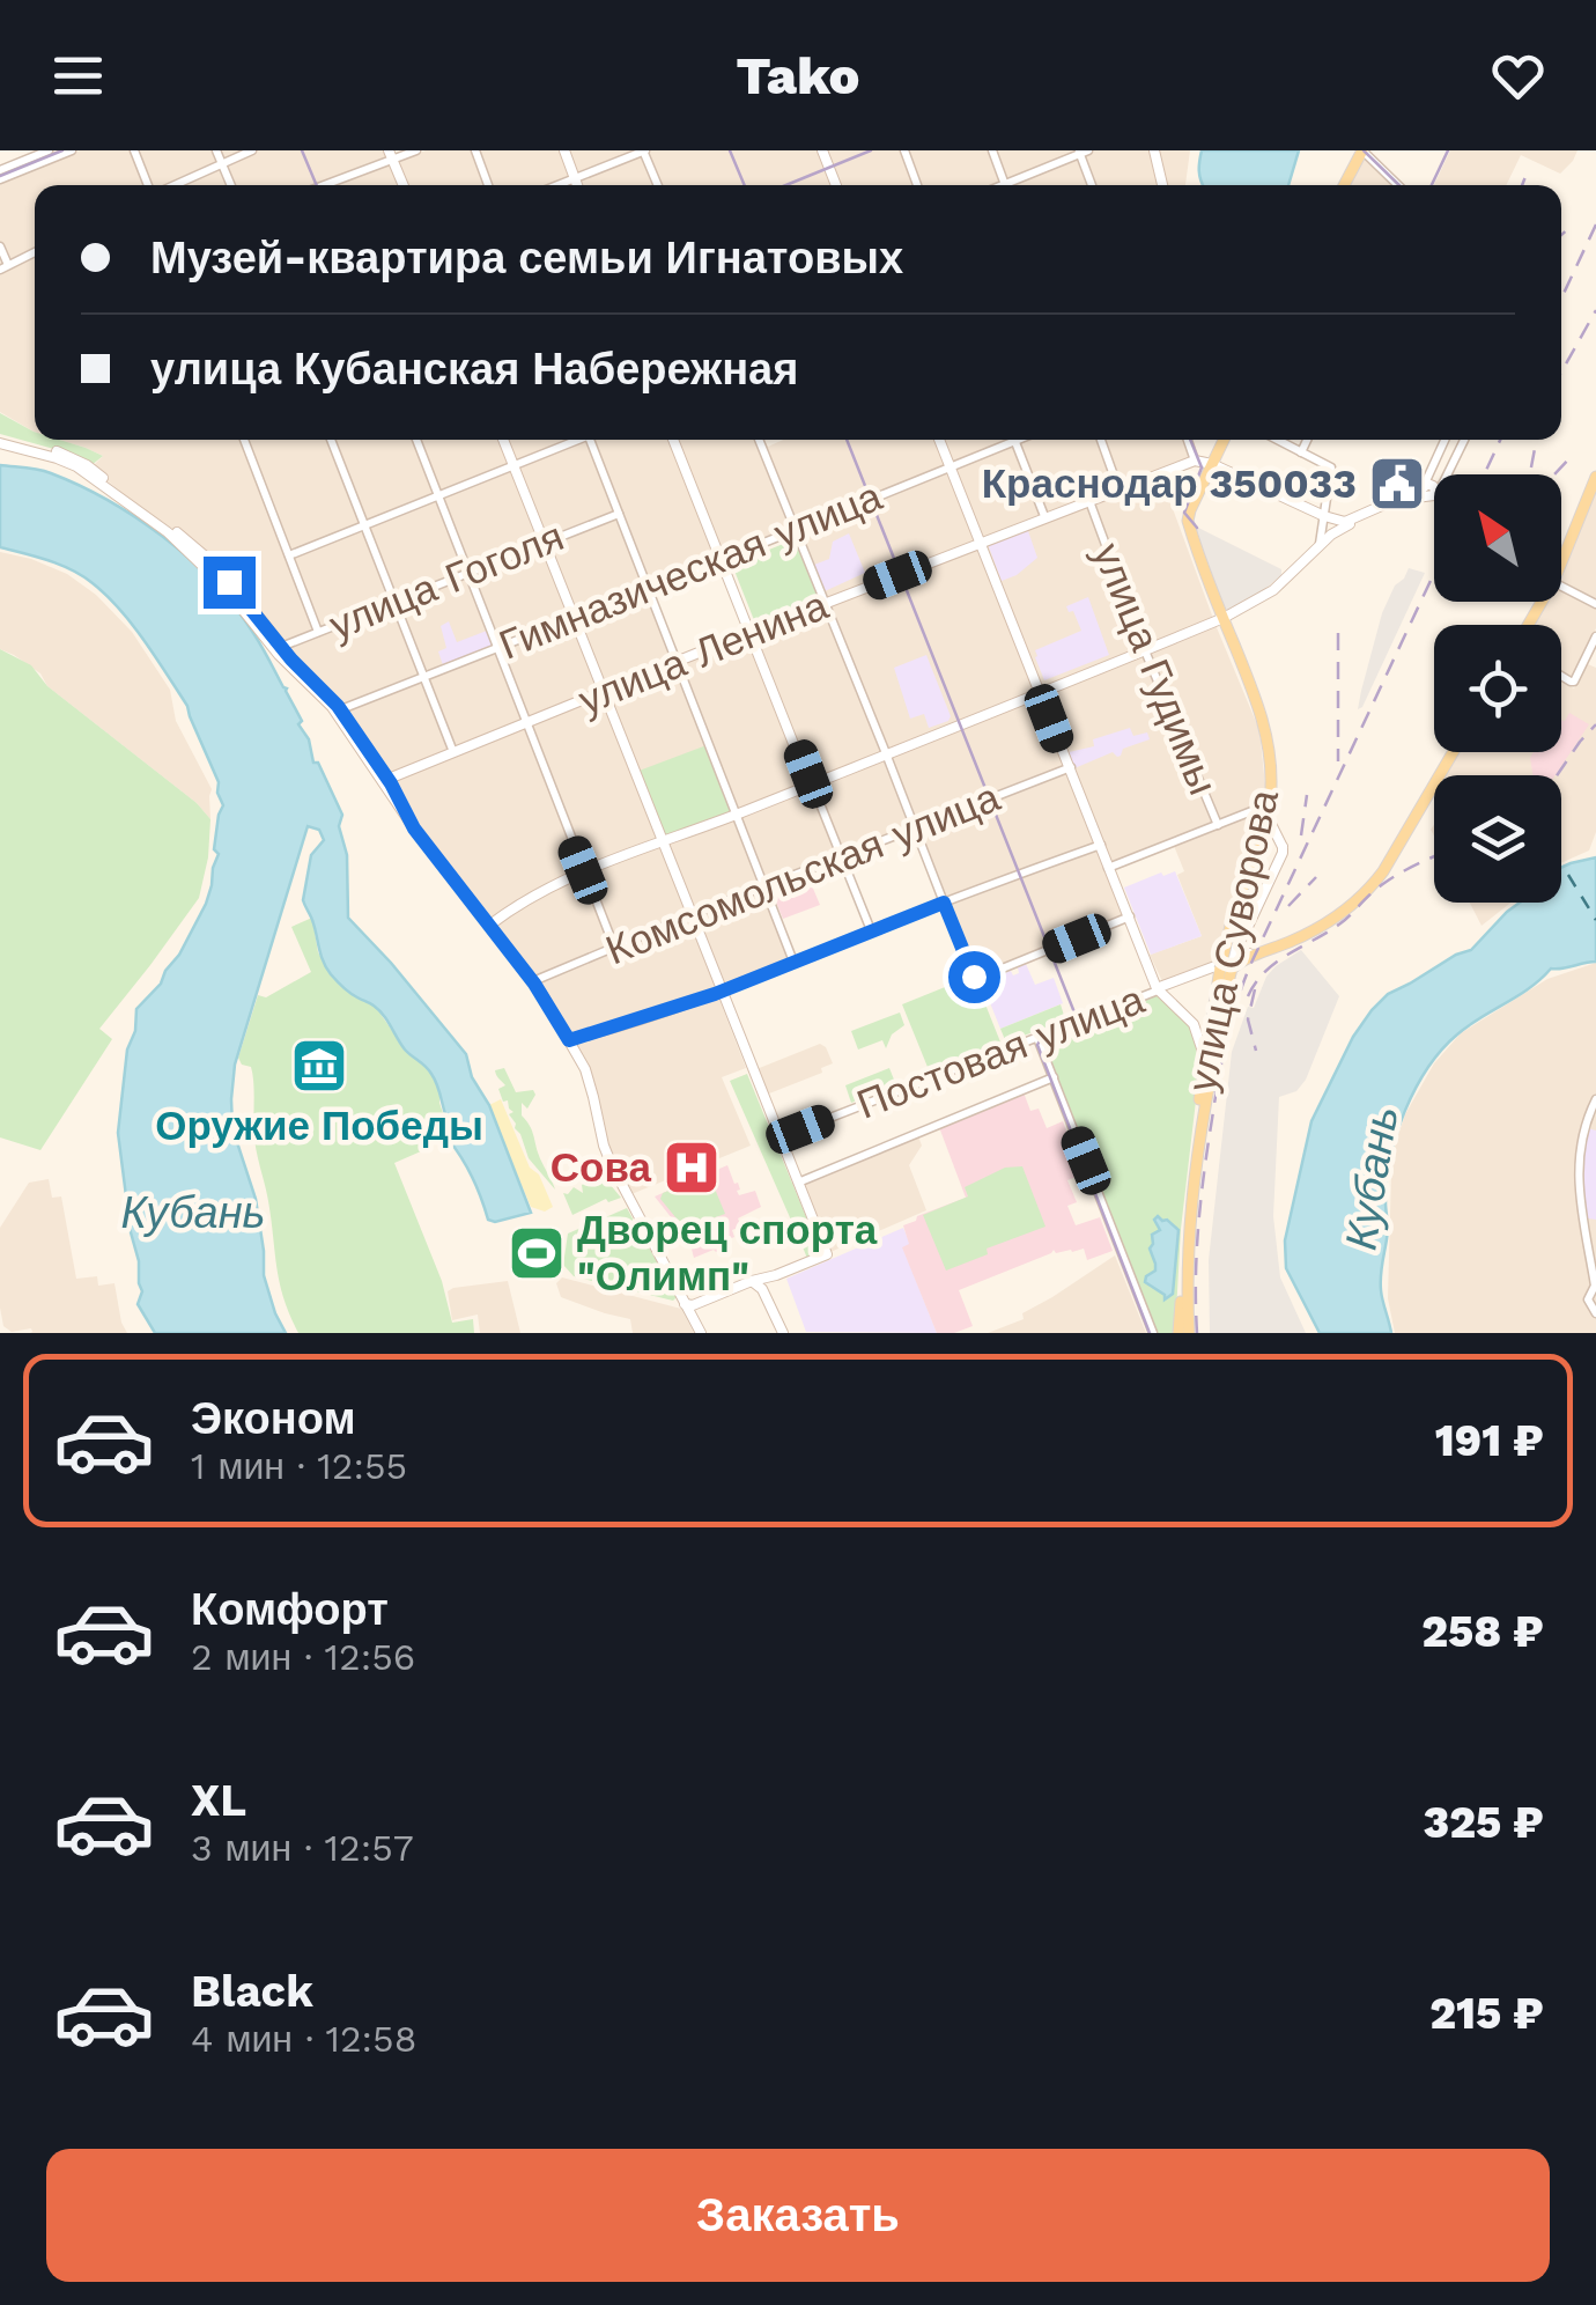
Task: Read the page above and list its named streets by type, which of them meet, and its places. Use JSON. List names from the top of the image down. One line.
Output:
{"streets":{"main road":["улица Ленина","улица Суворова","Постовая улица"],"street":["Гимназическая улица","улица Гоголя","улица Гудимы","Комсомольская улица"]},"crossings":[["улица Ленина","улица Гудимы"],["улица Ленина","улица Суворова"],["улица Суворова","Постовая улица"]],"water":["Кубань"],"places":{"public building":["Краснодар 350033"],"museum":["Оружие Победы"],"hospital":["Сова"],"sports":["Дворец спорта \"Олимп\""]},"north":"top left","page":{"header":"Tako","banner":["Музей-квартира семьи Игнатовых","улица Кубанская Набережная"],"list":[{"name":"Эконом","note":"1 мин · 12:55","value":"191 ₽"},{"name":"Комфорт","note":"2 мин · 12:56","value":"258 ₽"},{"name":"XL","note":"3 мин · 12:57","value":"325 ₽"},{"name":"Black","note":"4 мин · 12:58","value":"215 ₽"}],"buttons":"Заказать"}}
